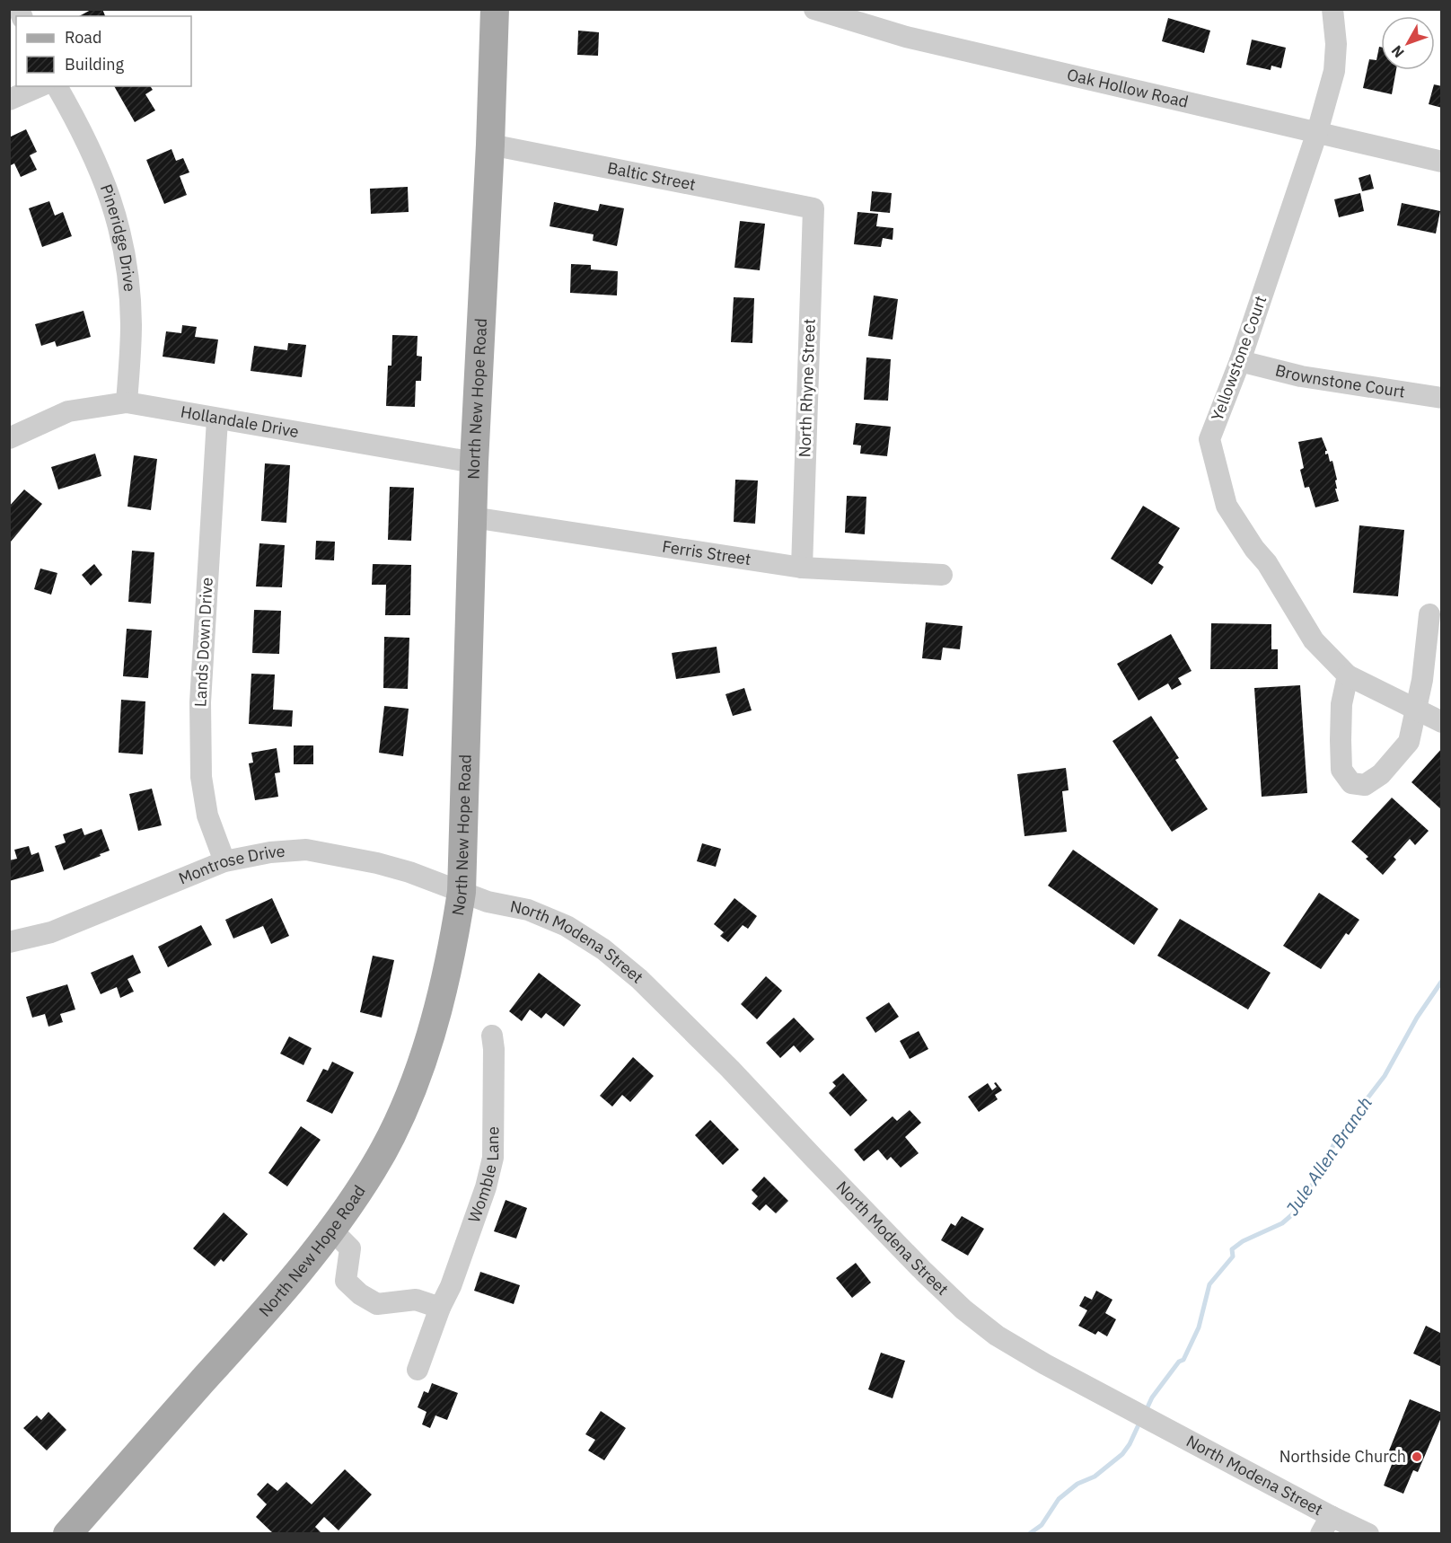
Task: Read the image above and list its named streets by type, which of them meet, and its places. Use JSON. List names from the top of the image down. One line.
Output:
{"streets":{"main road":["North New Hope Road"],"street":["Oak Hollow Road","Baltic Street","Pineridge Drive","Yellowstone Court","Brownstone Court","North Rhyne Street","Hollandale Drive","Ferris Street","Lands Down Drive","Montrose Drive","North Modena Street","Womble Lane"]},"crossings":[["Oak Hollow Road","Yellowstone Court"],["Baltic Street","North Rhyne Street"],["Baltic Street","North New Hope Road"],["Pineridge Drive","Hollandale Drive"],["Yellowstone Court","Brownstone Court"],["North Rhyne Street","Ferris Street"],["North New Hope Road","Hollandale Drive"],["North New Hope Road","Ferris Street"],["North New Hope Road","Montrose Drive"],["North New Hope Road","North Modena Street"],["Hollandale Drive","Lands Down Drive"],["Lands Down Drive","Montrose Drive"],["Montrose Drive","North Modena Street"]],"water":["Jule Allen Branch"],"places":["Northside Church"],"legend":["Road","Building"],"north":"bottom left"}
